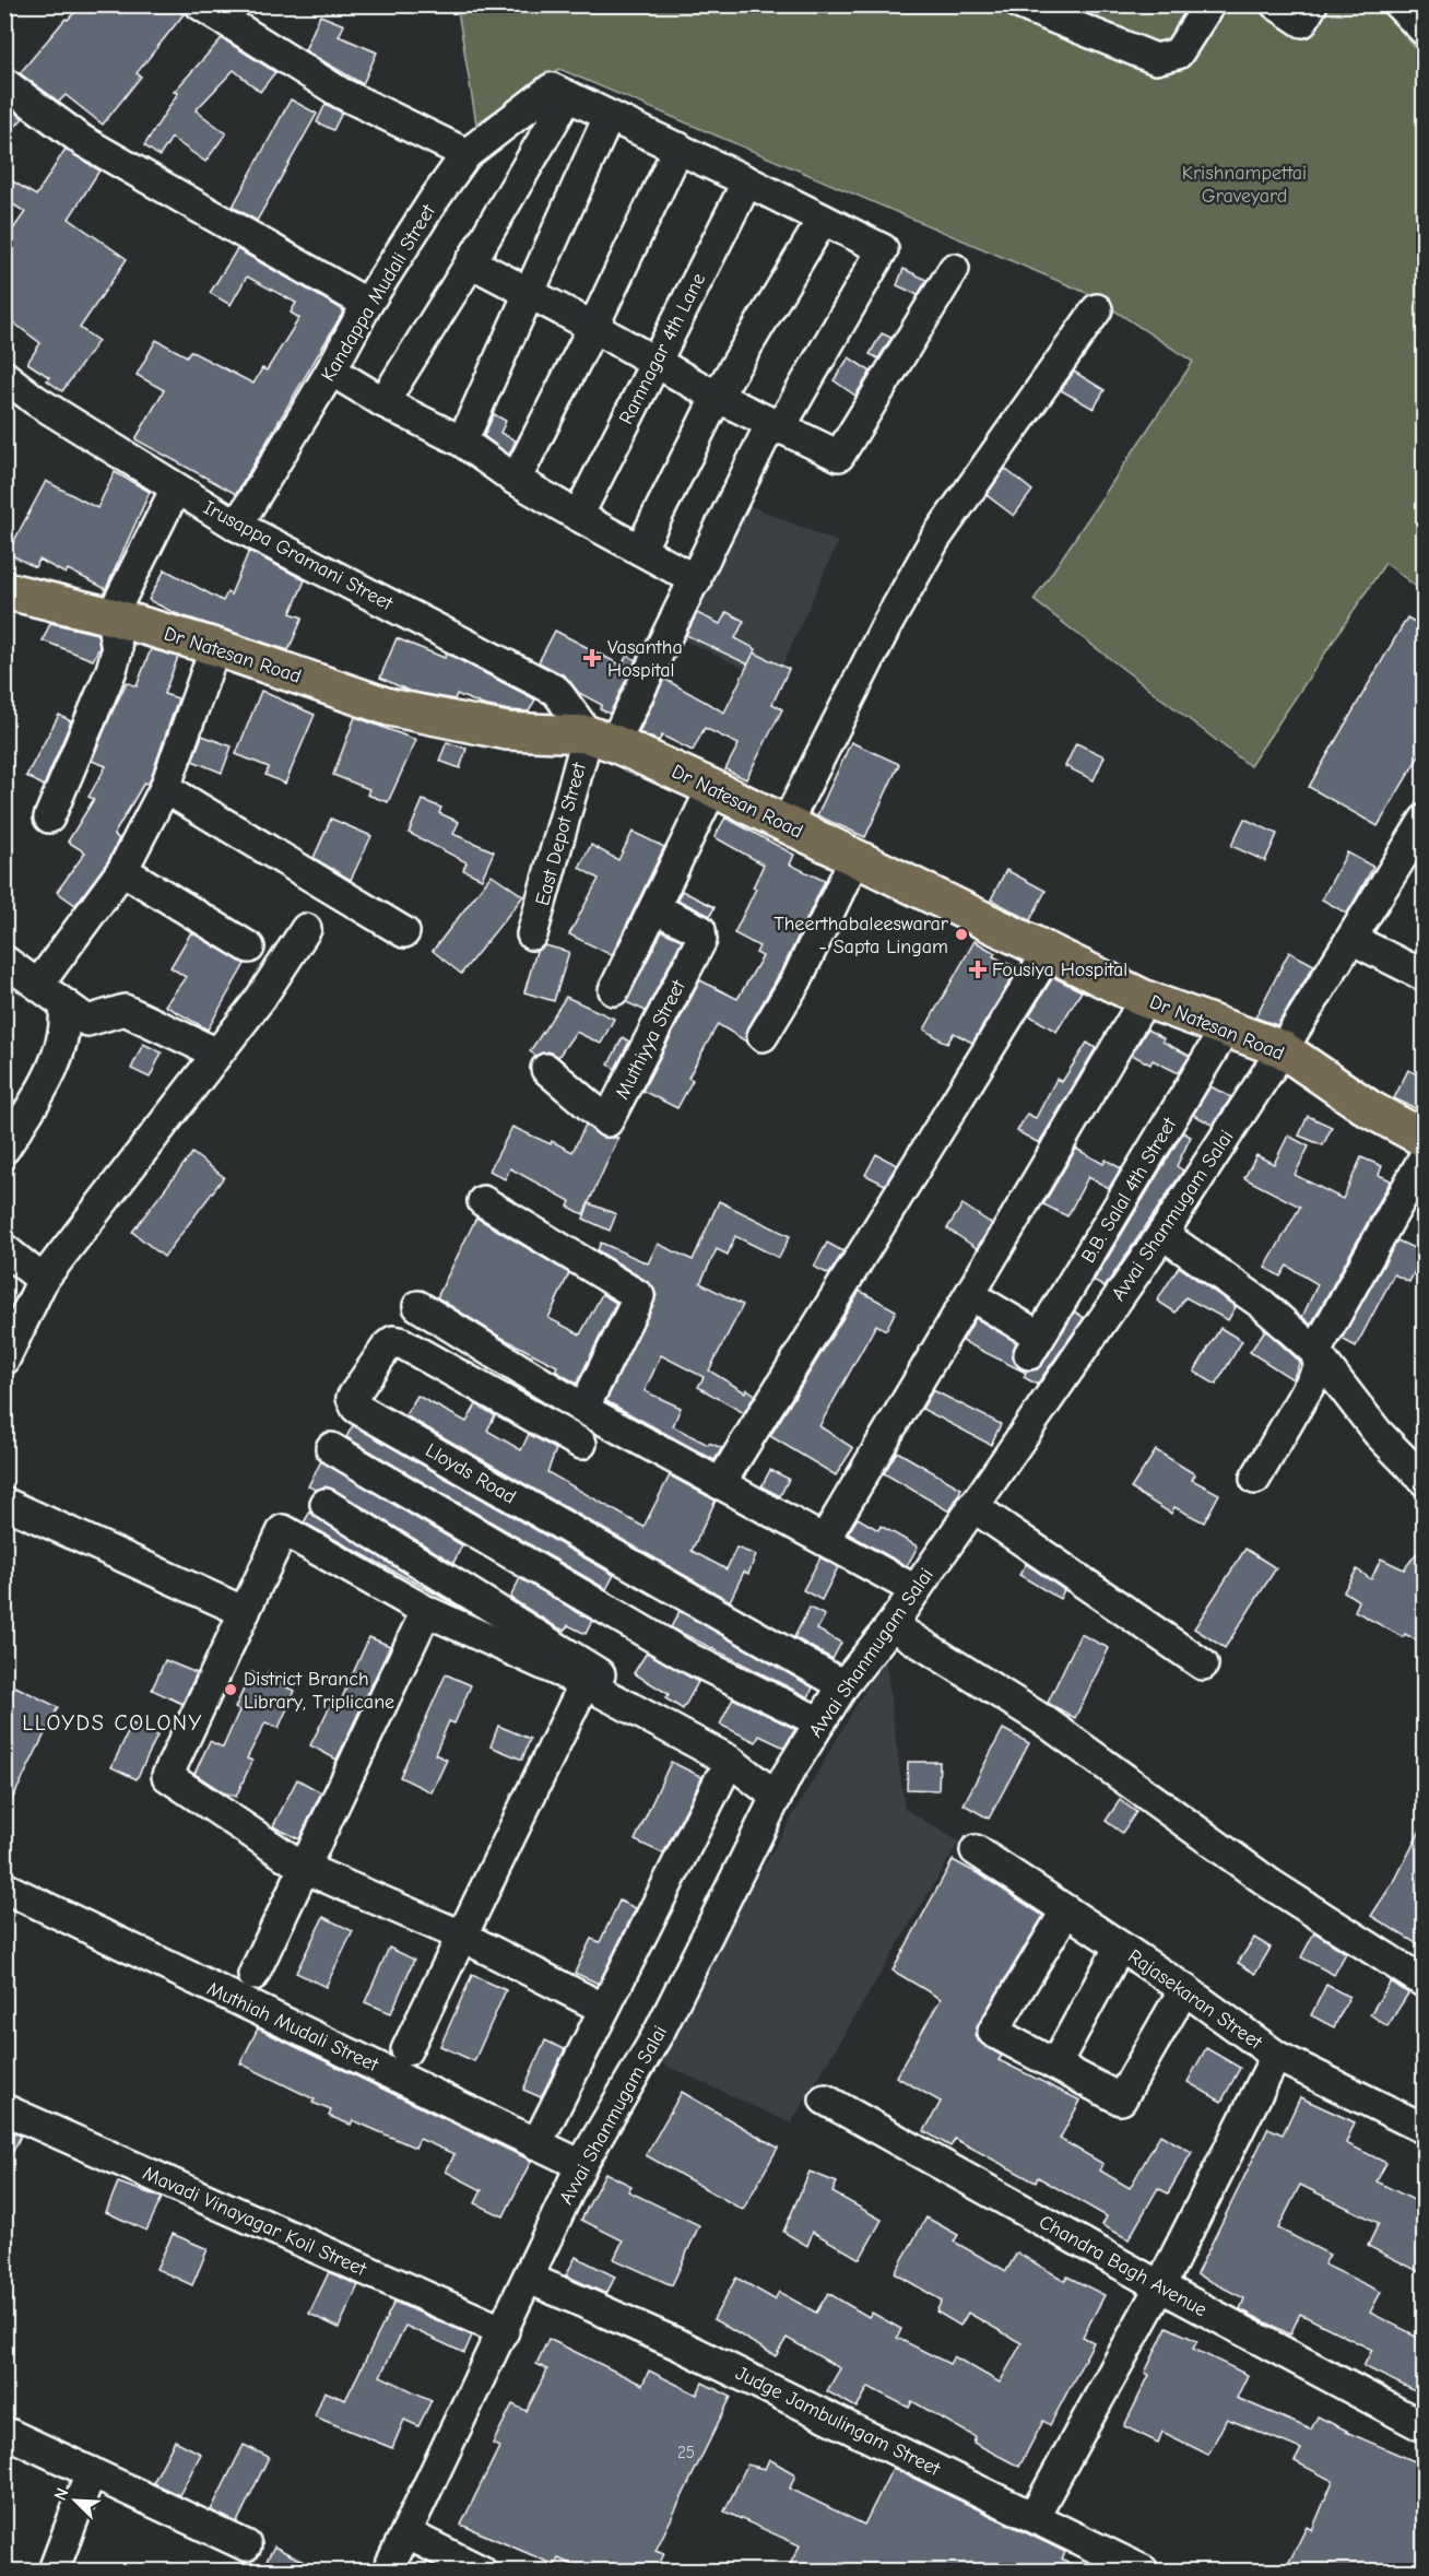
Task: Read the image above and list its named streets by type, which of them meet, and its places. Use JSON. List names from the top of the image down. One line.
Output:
{"streets":{"main road":["Dr Natesan Road"],"street":["Kandappa Mudali Street","Ramnagar 4th Lane","Irusappa Gramani Street","East Depot Street","Muthiyya Street","B.B. Salal 4th Street","Avvai Shanmugam Salai","Lloyds Road","Rajasekaran Street","Muthiah Mudali Street","Mavadi Vinayagar Koil Street","Chandra Bagh Avenue","Judge Jambulingam Street"]},"crossings":[["Kandappa Mudali Street","Irusappa Gramani Street"],["Irusappa Gramani Street","Dr Natesan Road"],["Irusappa Gramani Street","East Depot Street"],["Dr Natesan Road","East Depot Street"],["Dr Natesan Road","B.B. Salal 4th Street"],["Dr Natesan Road","Avvai Shanmugam Salai"],["Avvai Shanmugam Salai","Lloyds Road"],["Avvai Shanmugam Salai","Muthiah Mudali Street"],["Avvai Shanmugam Salai","Mavadi Vinayagar Koil Street"],["Avvai Shanmugam Salai","Judge Jambulingam Street"]],"districts":["LLOYDS COLONY"],"parks":["Krishnampettai Graveyard"],"places":{"health":["Vasantha Hospital","Fousiya Hospital"],"other":["Theerthabaleeswarar - Sapta Lingam","District Branch Library, Triplicane"]},"house_numbers":["25"],"north":"top left"}
